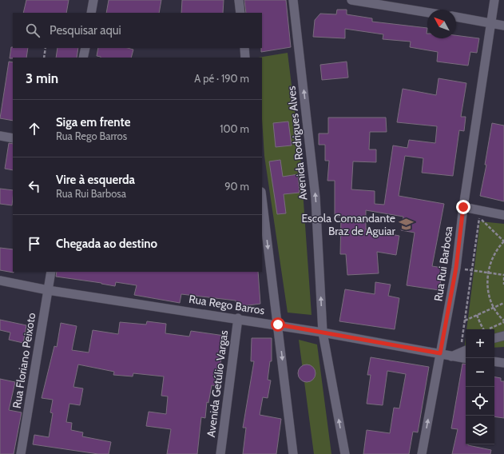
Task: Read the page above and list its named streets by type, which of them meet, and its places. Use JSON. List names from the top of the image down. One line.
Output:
{"streets":{"street":["Avenida Rodrigues Alves","Rua Rui Barbosa","Rua Rego Barros","Rua Floriano Peixoto","Avenida Getúlio Vargas"]},"crossings":[["Avenida Rodrigues Alves","Rua Rego Barros"],["Rua Rui Barbosa","Rua Rego Barros"],["Rua Rego Barros","Rua Floriano Peixoto"],["Rua Rego Barros","Avenida Getúlio Vargas"]],"places":{"school or university":["Escola Comandante Braz de Aguiar"]},"north":"top left","page":{"search":"Pesquisar aqui","heading":["3 min","A pé · 190 m"],"list":[["Siga em frente","Rua Rego Barros","100 m"],["Vire à esquerda","Rua Rui Barbosa","90 m"],"Chegada ao destino"],"map_buttons":["+","−"]}}
